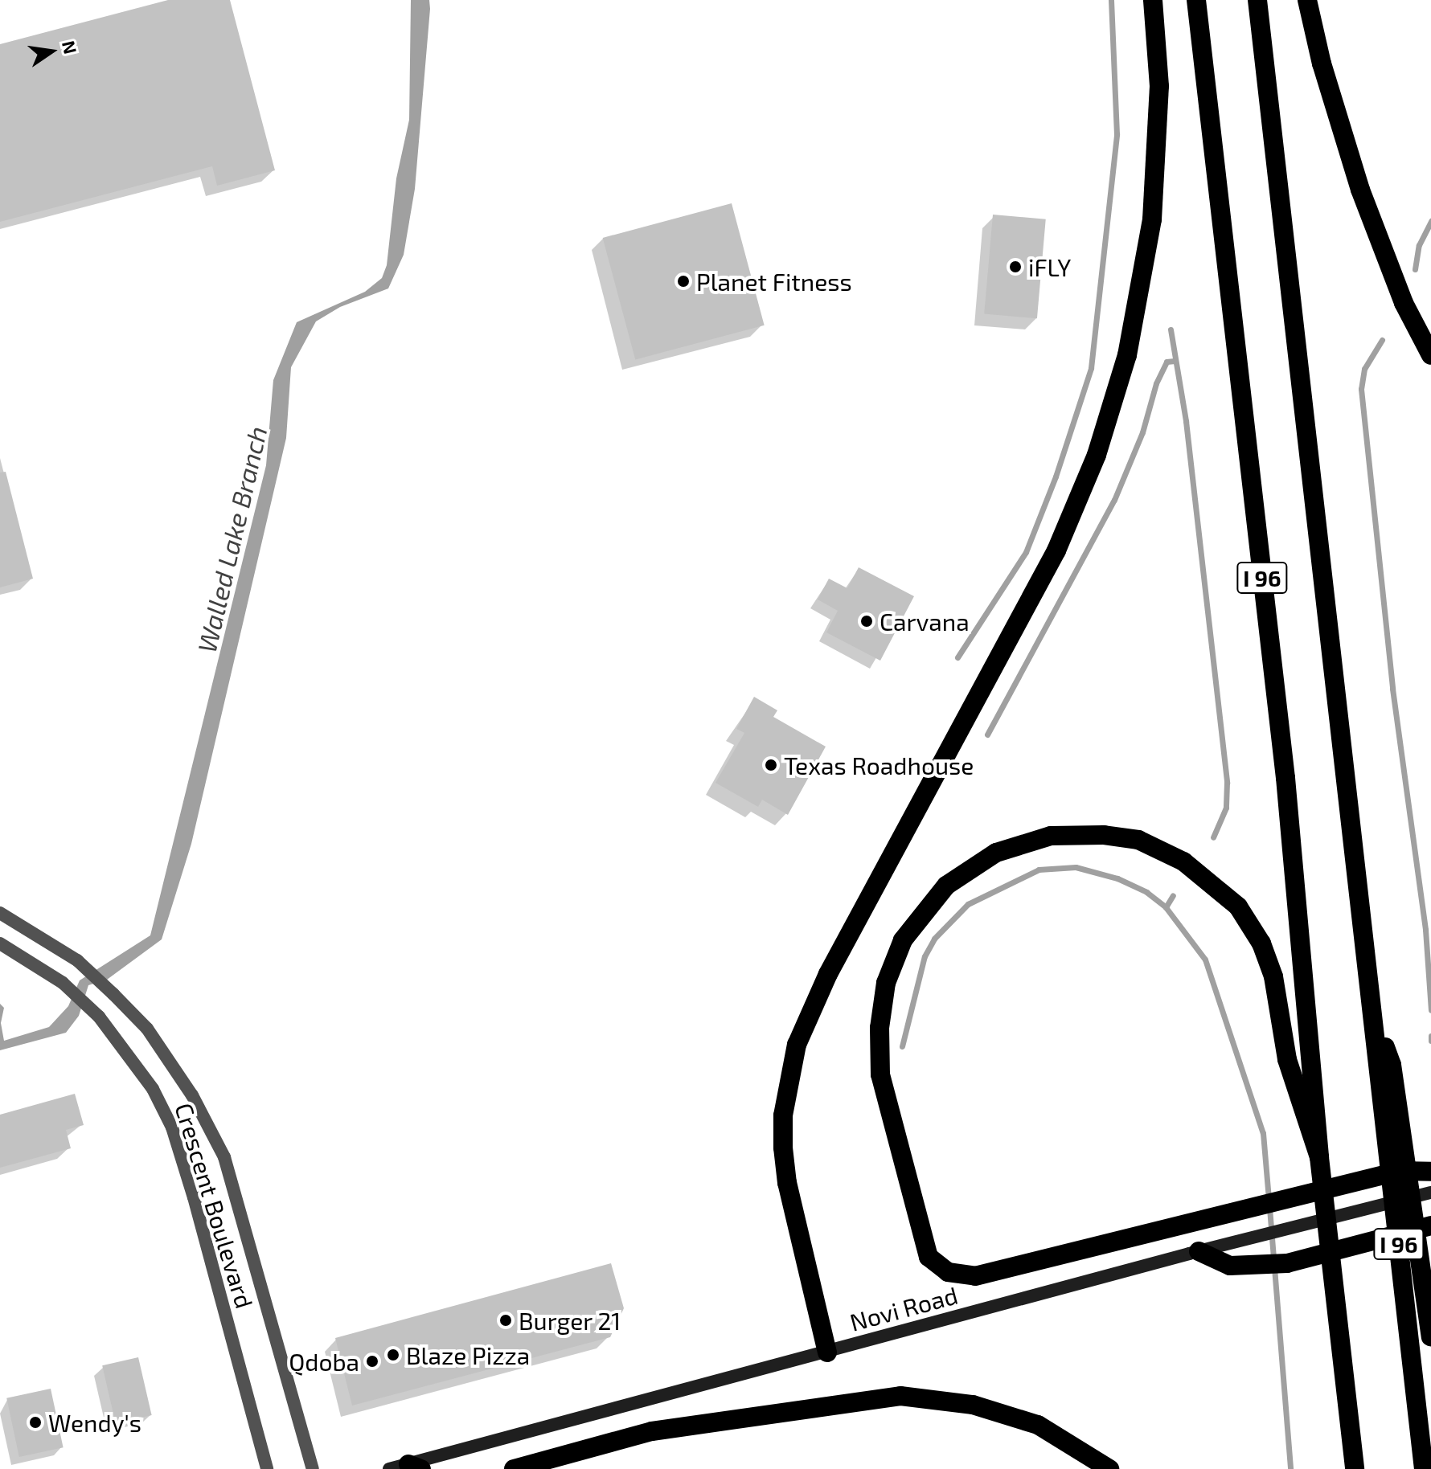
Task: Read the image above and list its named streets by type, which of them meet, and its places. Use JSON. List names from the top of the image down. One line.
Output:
{"streets":{"highway":["I 96"],"main road":["Novi Road"],"street":["Crescent Boulevard"]},"water":["Walled Lake Branch"],"places":["iFLY","Planet Fitness","Carvana","Texas Roadhouse","Burger 21","Blaze Pizza","Qdoba","Wendy's"],"north":"right"}
